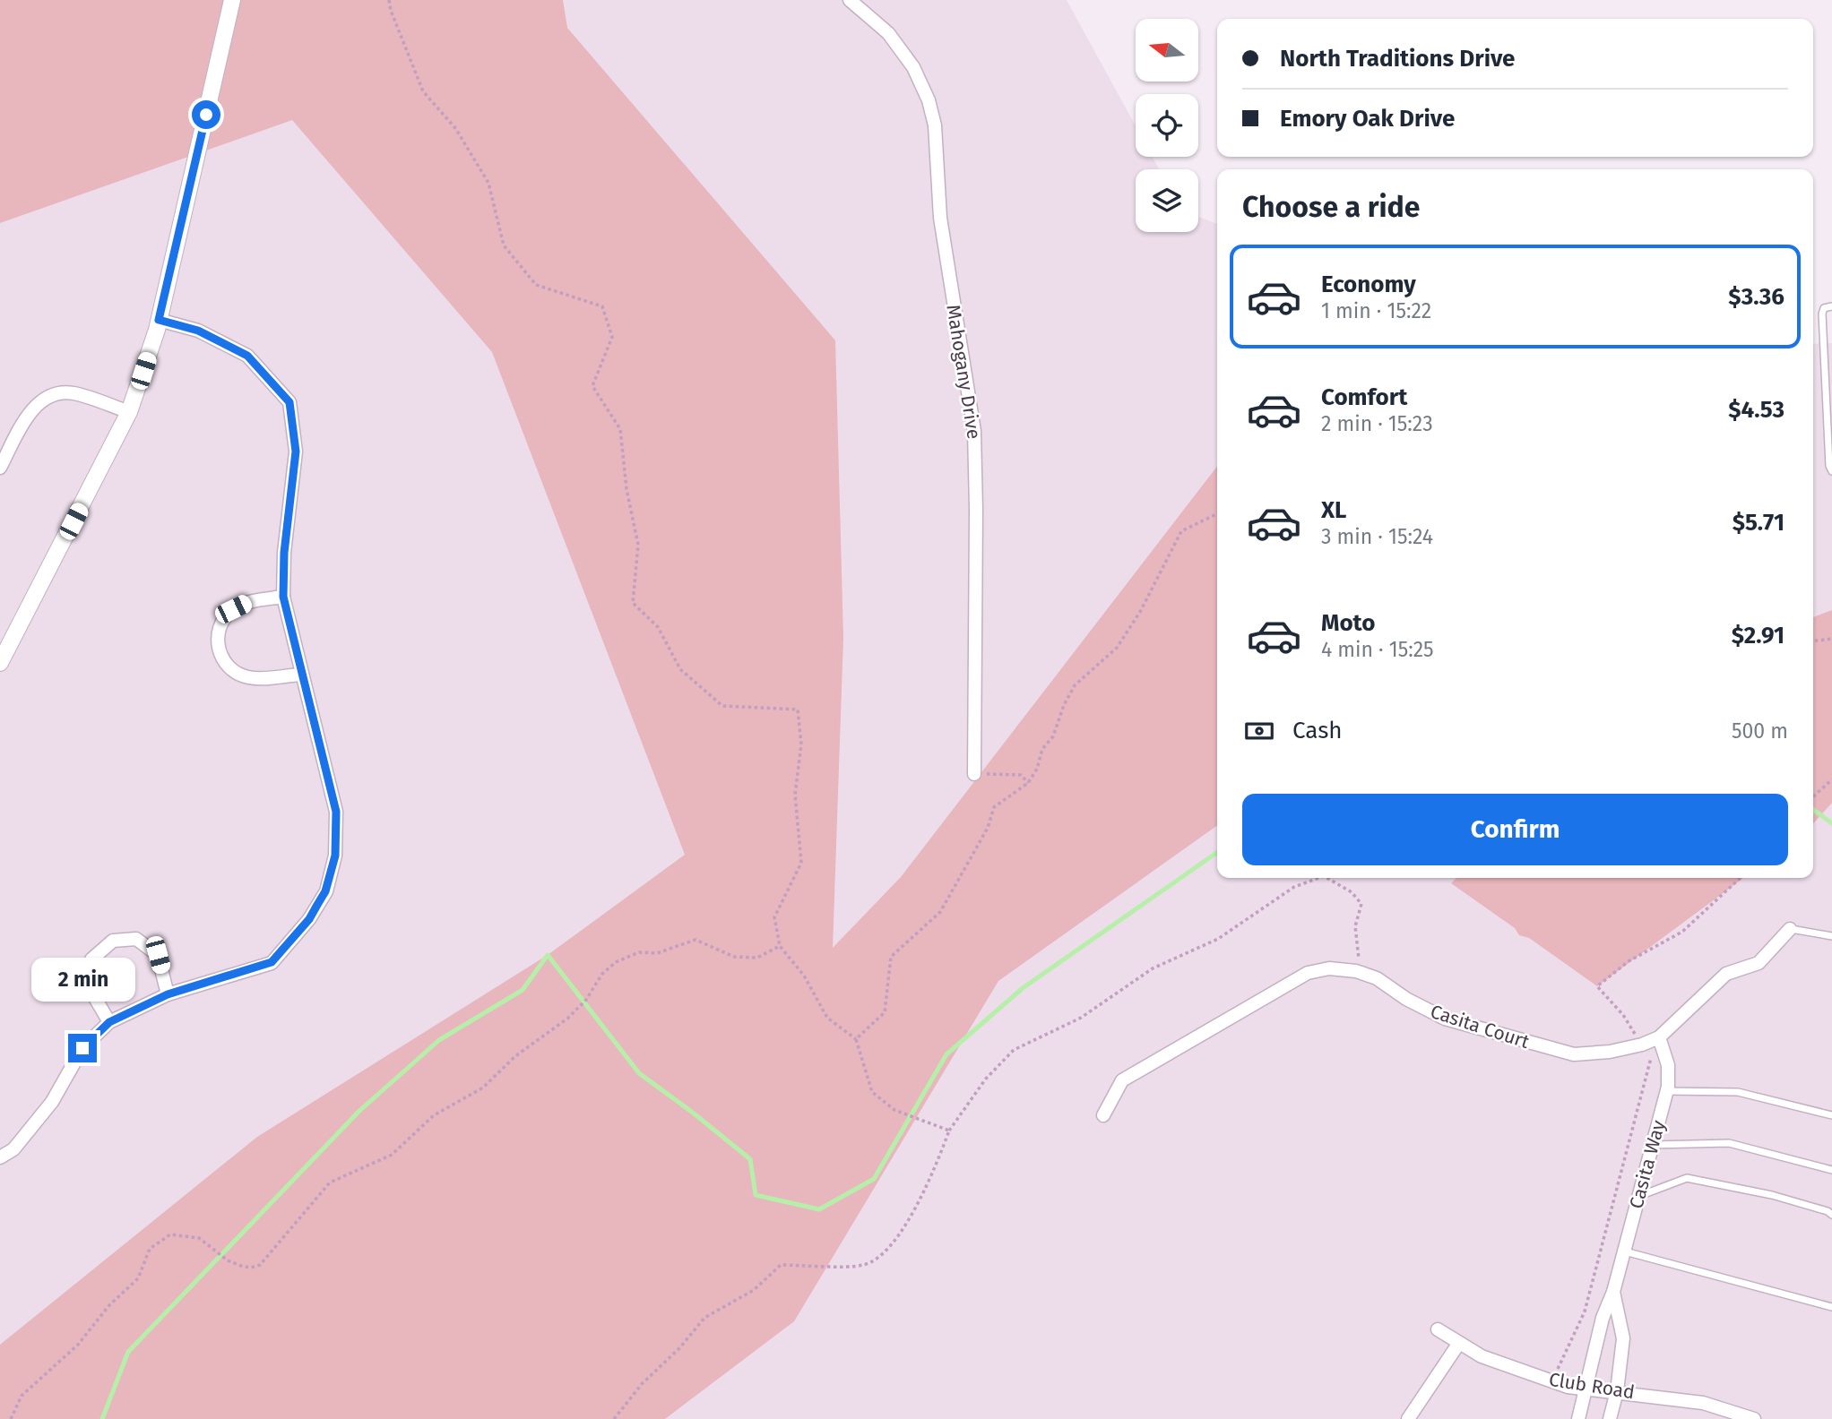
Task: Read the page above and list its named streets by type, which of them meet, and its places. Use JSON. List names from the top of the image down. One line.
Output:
{"streets":{"street":["Mahogany Drive","Casita Court","Casita Way","Club Road"]},"crossings":[["Casita Court","Casita Way"],["Casita Way","Club Road"]],"north":"left","page":{"banner":["North Traditions Drive","Emory Oak Drive"],"heading":"Choose a ride","list":[{"name":"Economy","note":"1 min · 15:22","value":"$3.36"},{"name":"Comfort","note":"2 min · 15:23","value":"$4.53"},{"name":"XL","note":"3 min · 15:24","value":"$5.71"},{"name":"Moto","note":"4 min · 15:25","value":"$2.91"}],"pay":["Cash","500 m"],"buttons":"Confirm","bubble":"2 min"}}
